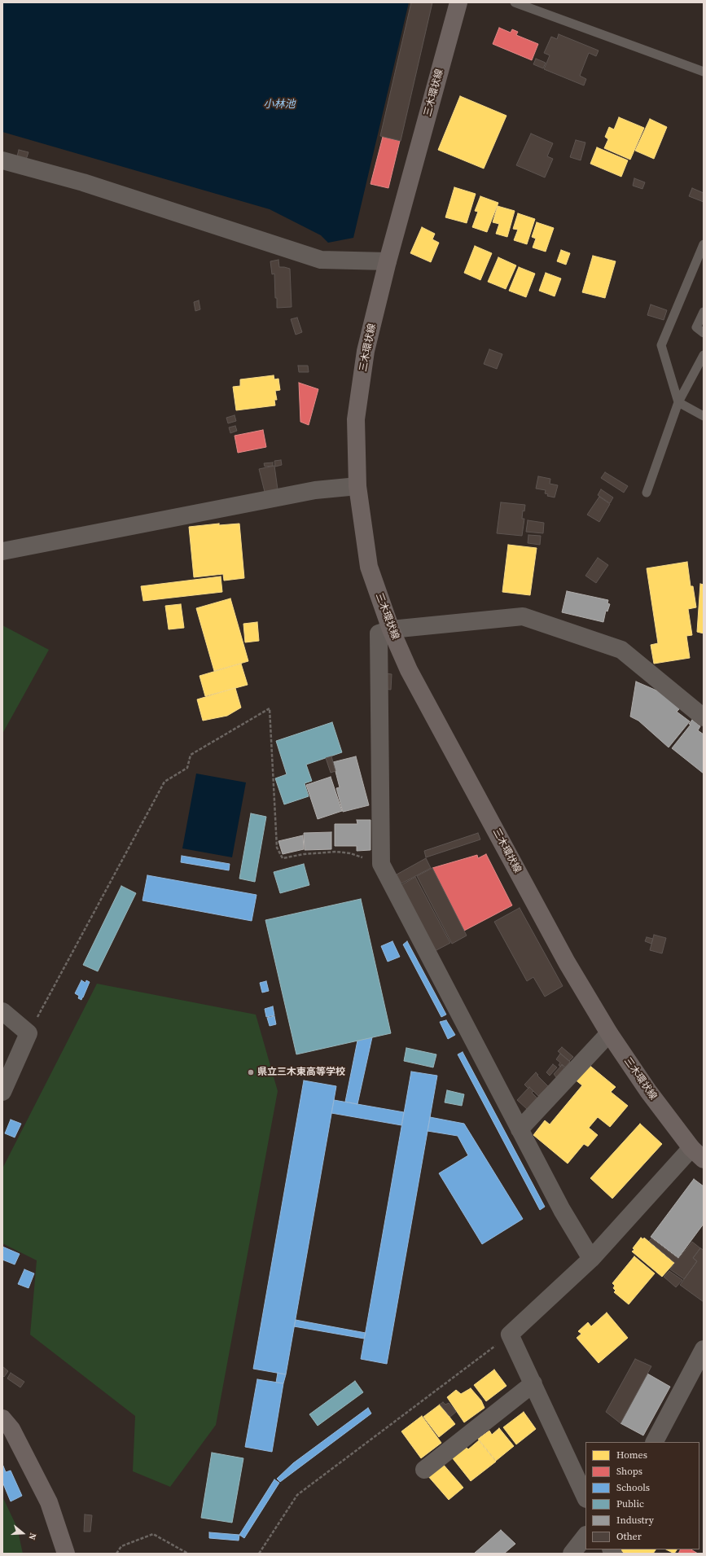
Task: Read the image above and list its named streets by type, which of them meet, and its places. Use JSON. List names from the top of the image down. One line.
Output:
{"streets":{"main road":["三木環状線"]},"water":["小林池"],"places":["県立三木東高等学校"],"legend":["Homes","Shops","Schools","Public","Industry","Other"],"north":"right"}
